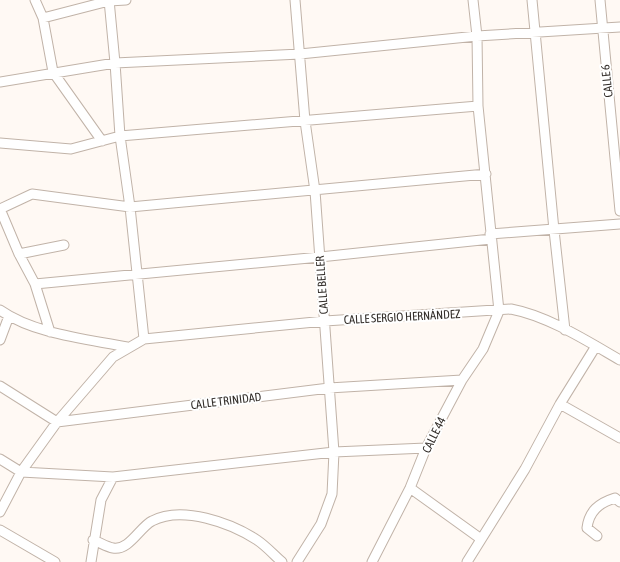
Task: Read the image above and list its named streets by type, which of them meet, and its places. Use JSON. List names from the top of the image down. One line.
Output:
{"streets":{"street":["CALLE 6","CALLE BELLER","CALLE SERGIO HERNÁNDEZ","CALLE TRINIDAD","CALLE 44"]},"crossings":[["CALLE BELLER","CALLE SERGIO HERNÁNDEZ"],["CALLE BELLER","CALLE TRINIDAD"],["CALLE SERGIO HERNÁNDEZ","CALLE TRINIDAD"],["CALLE SERGIO HERNÁNDEZ","CALLE 44"],["CALLE TRINIDAD","CALLE 44"]]}
